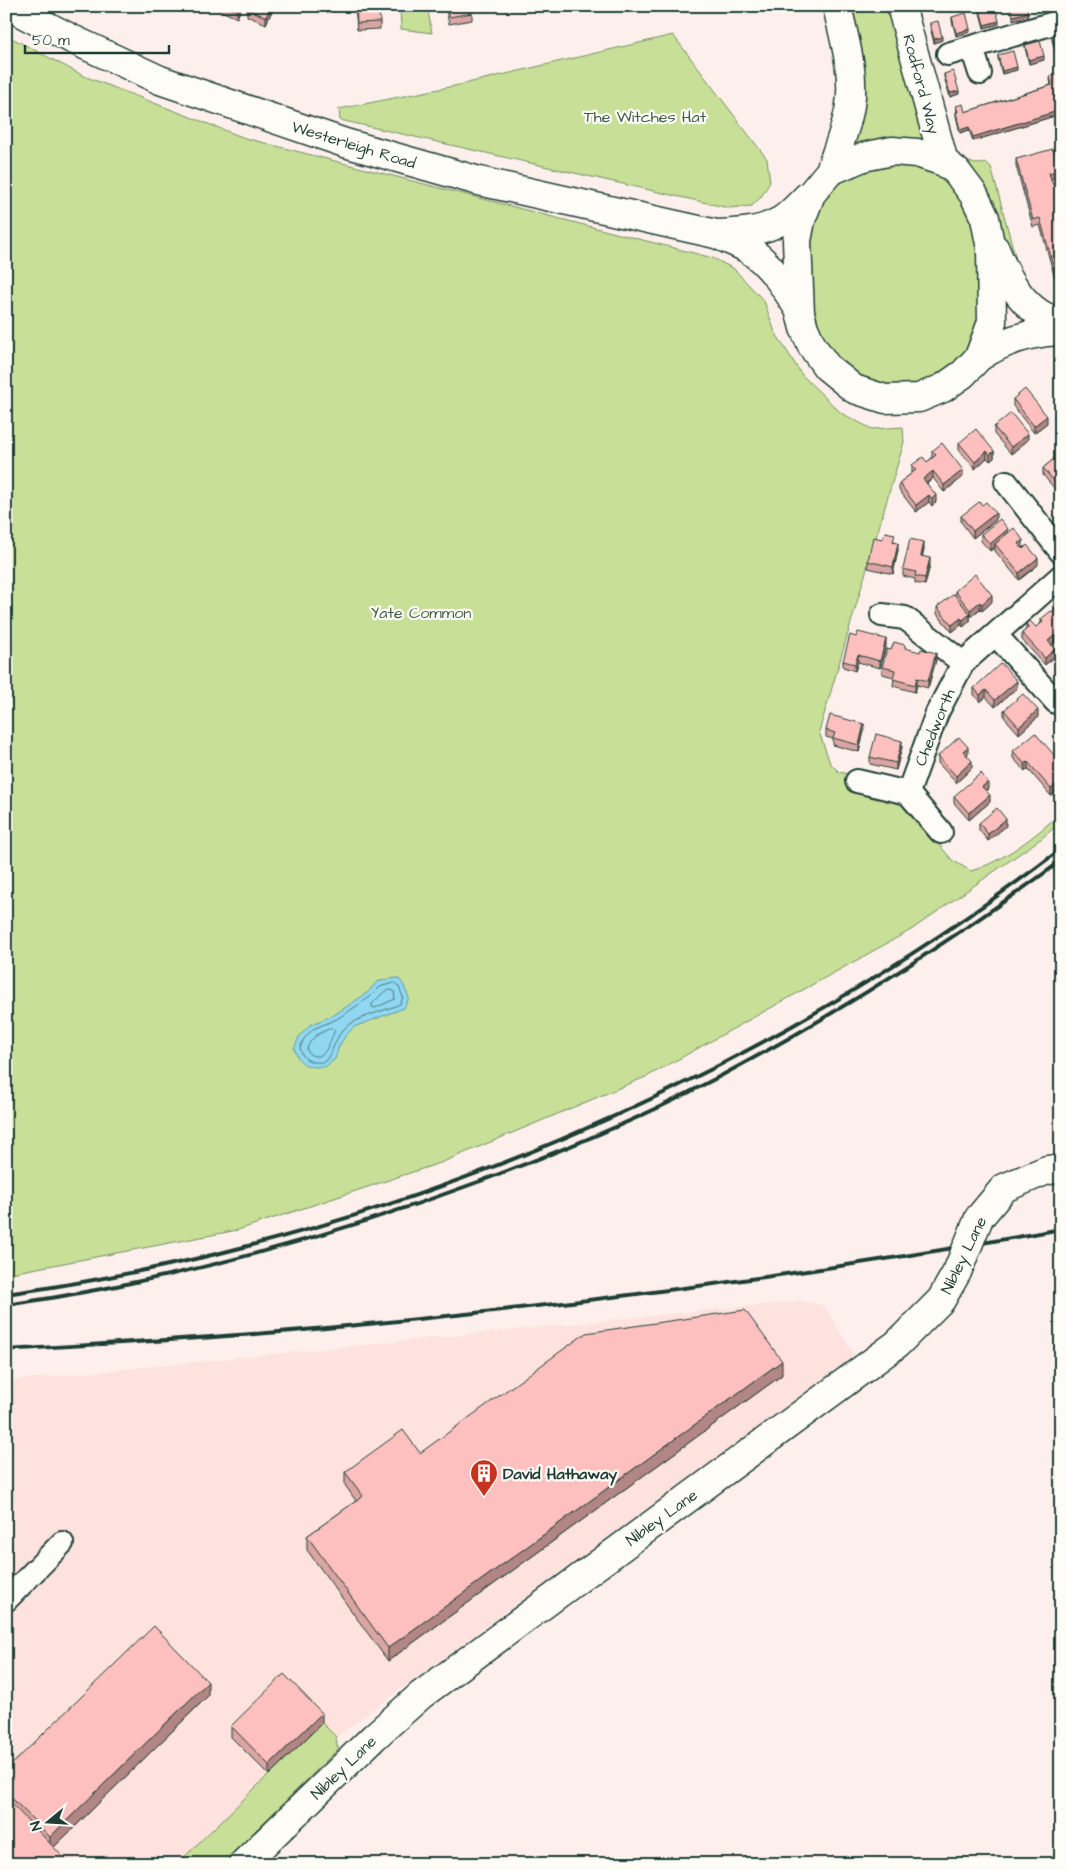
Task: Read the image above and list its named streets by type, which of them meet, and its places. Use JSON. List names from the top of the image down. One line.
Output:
{"streets":{"street":["Rodford Way","Westerleigh Road","Chedworth","Nibley Lane"]},"parks":["The Witches Hat","Yate Common"],"places":{"building":["David Hathaway"]},"scale_bar":"50 m","north":"left"}
